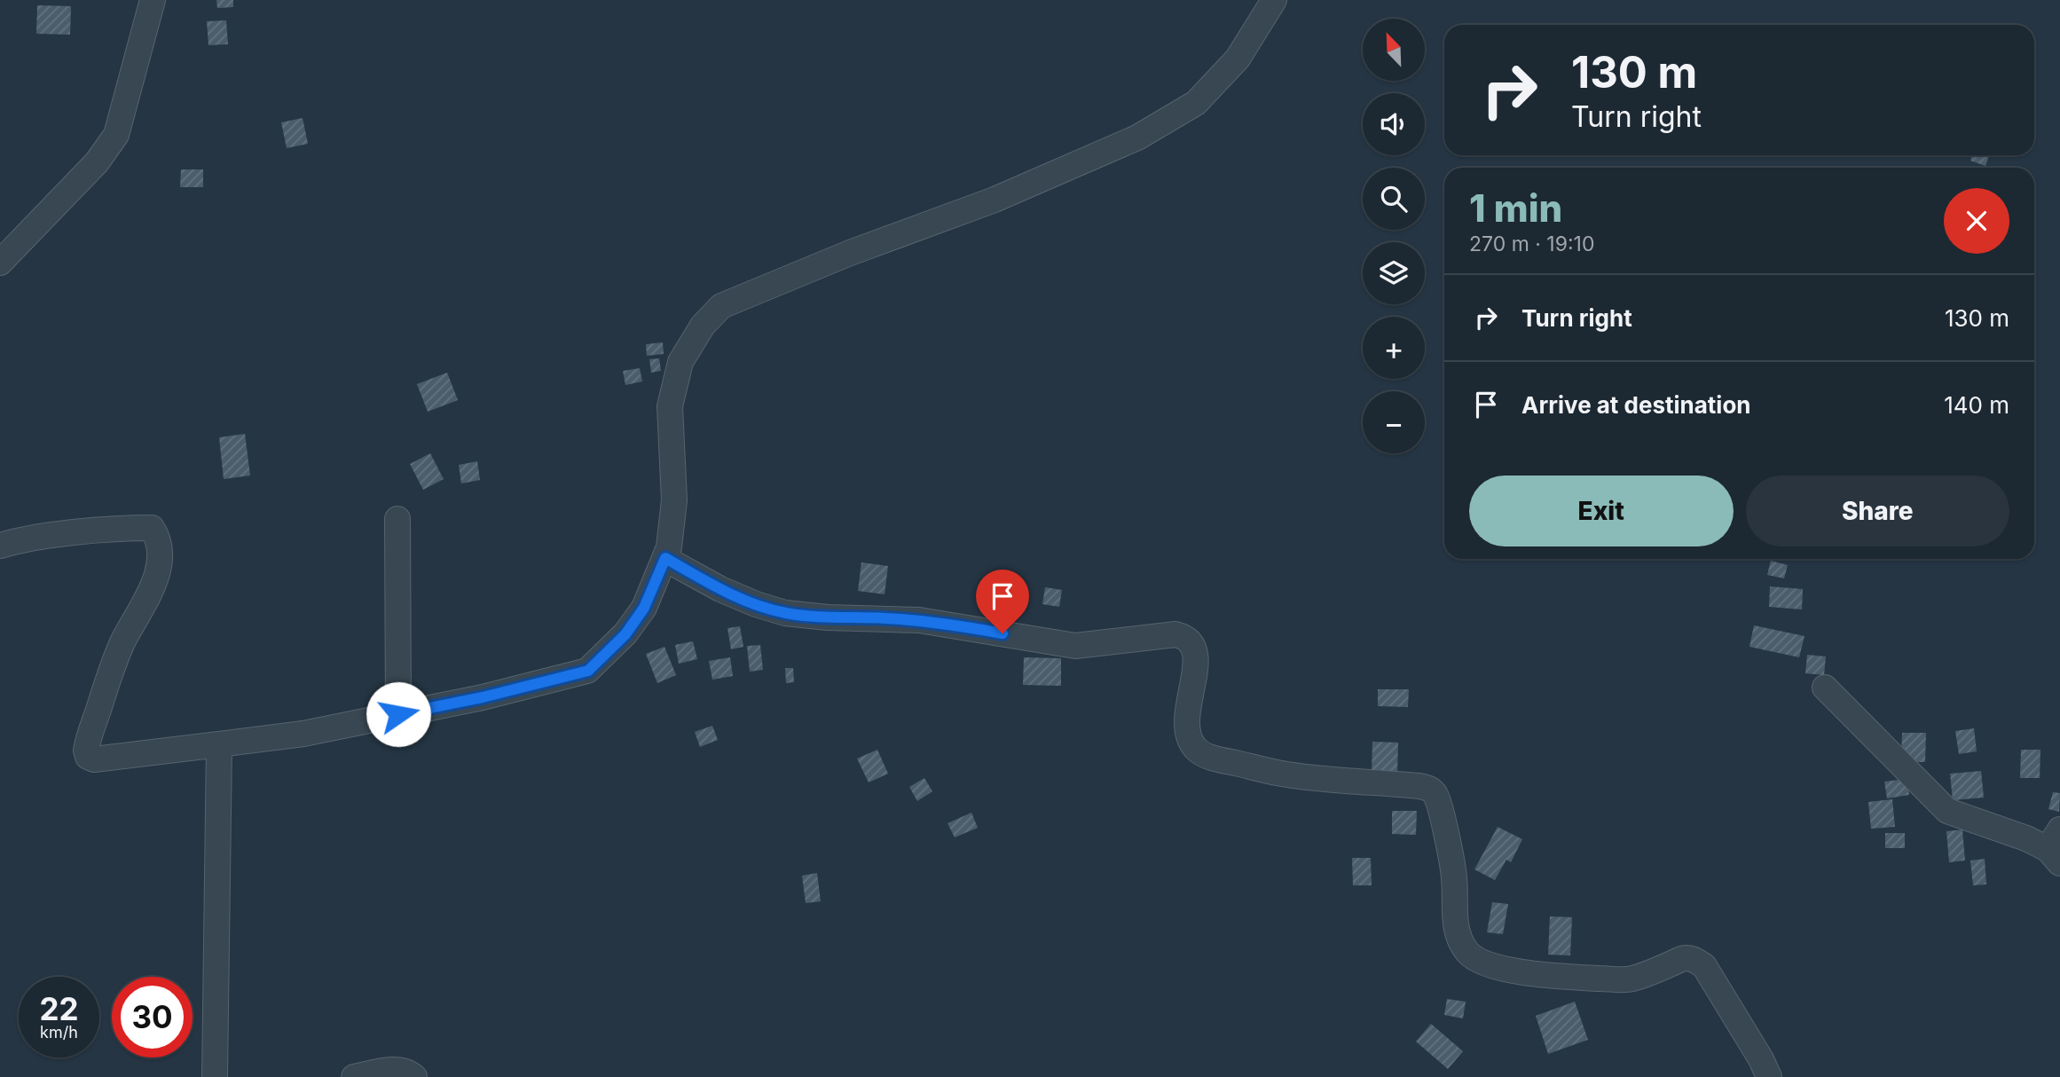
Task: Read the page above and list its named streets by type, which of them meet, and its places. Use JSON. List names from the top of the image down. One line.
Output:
{"north":"top left","page":{"map_buttons":["+","−"],"turn":["130 m","Turn right"],"heading":["1 min","270 m · 19:10"],"list":[{"name":"Turn right","value":"130 m"},{"name":"Arrive at destination","value":"140 m"}],"buttons":["Exit","Share"],"speed":"22 km/h","limit":"30"}}
